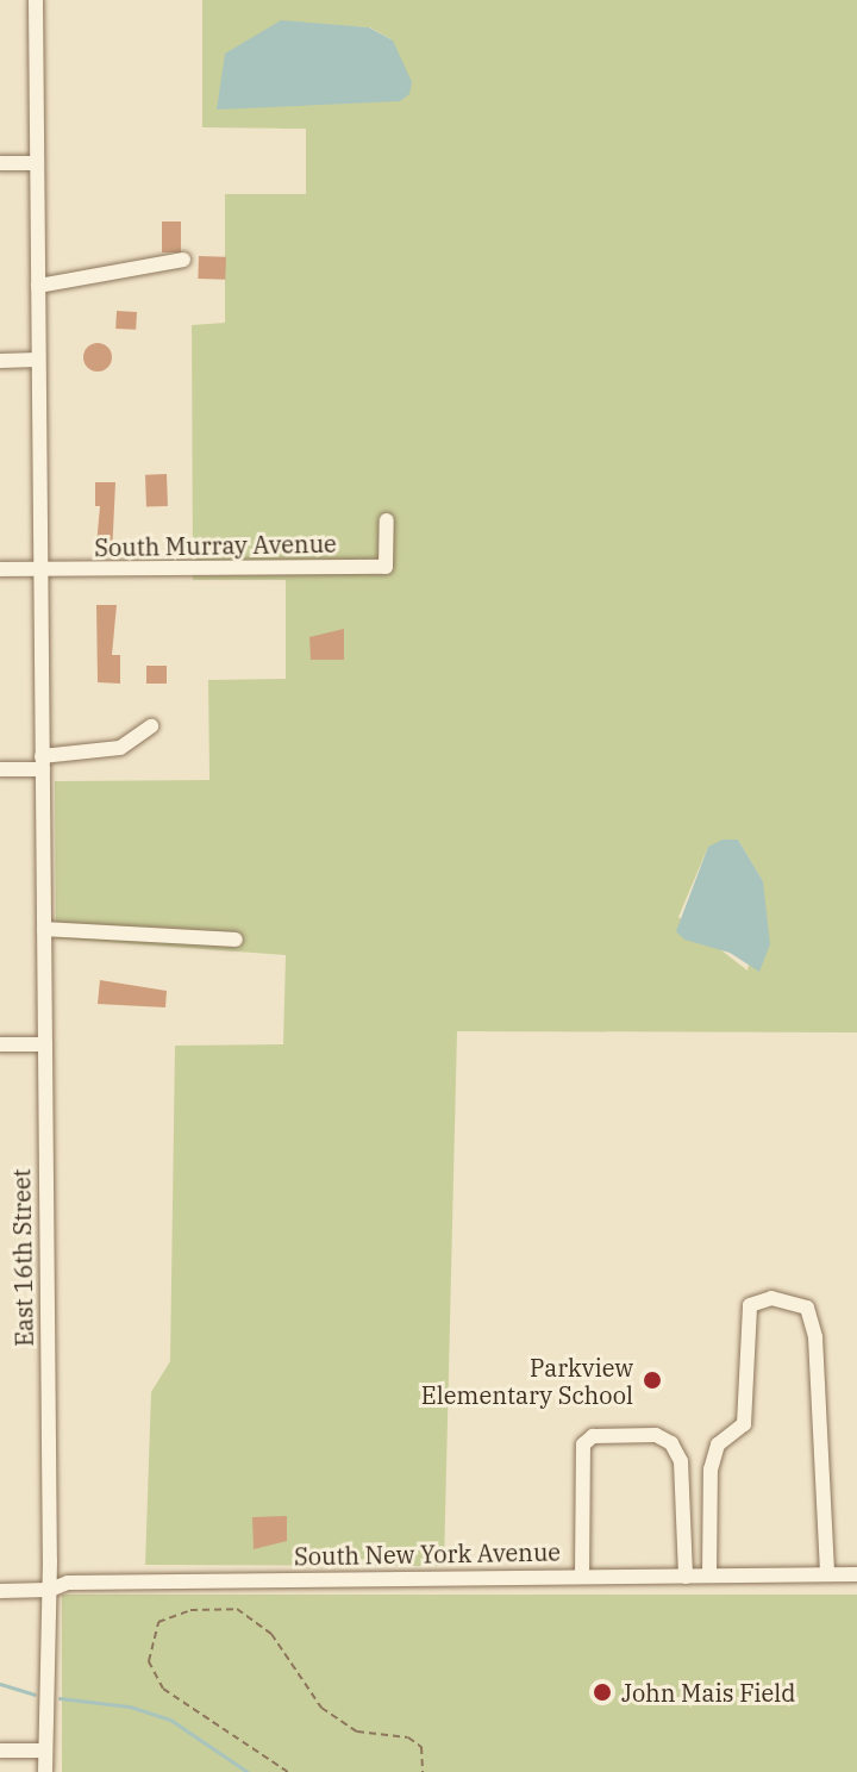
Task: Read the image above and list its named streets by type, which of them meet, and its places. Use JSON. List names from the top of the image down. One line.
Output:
{"streets":{"street":["South Murray Avenue","East 16th Street","South New York Avenue"]},"crossings":[["South Murray Avenue","East 16th Street"],["East 16th Street","South New York Avenue"]],"places":["Parkview Elementary School","John Mais Field"]}
